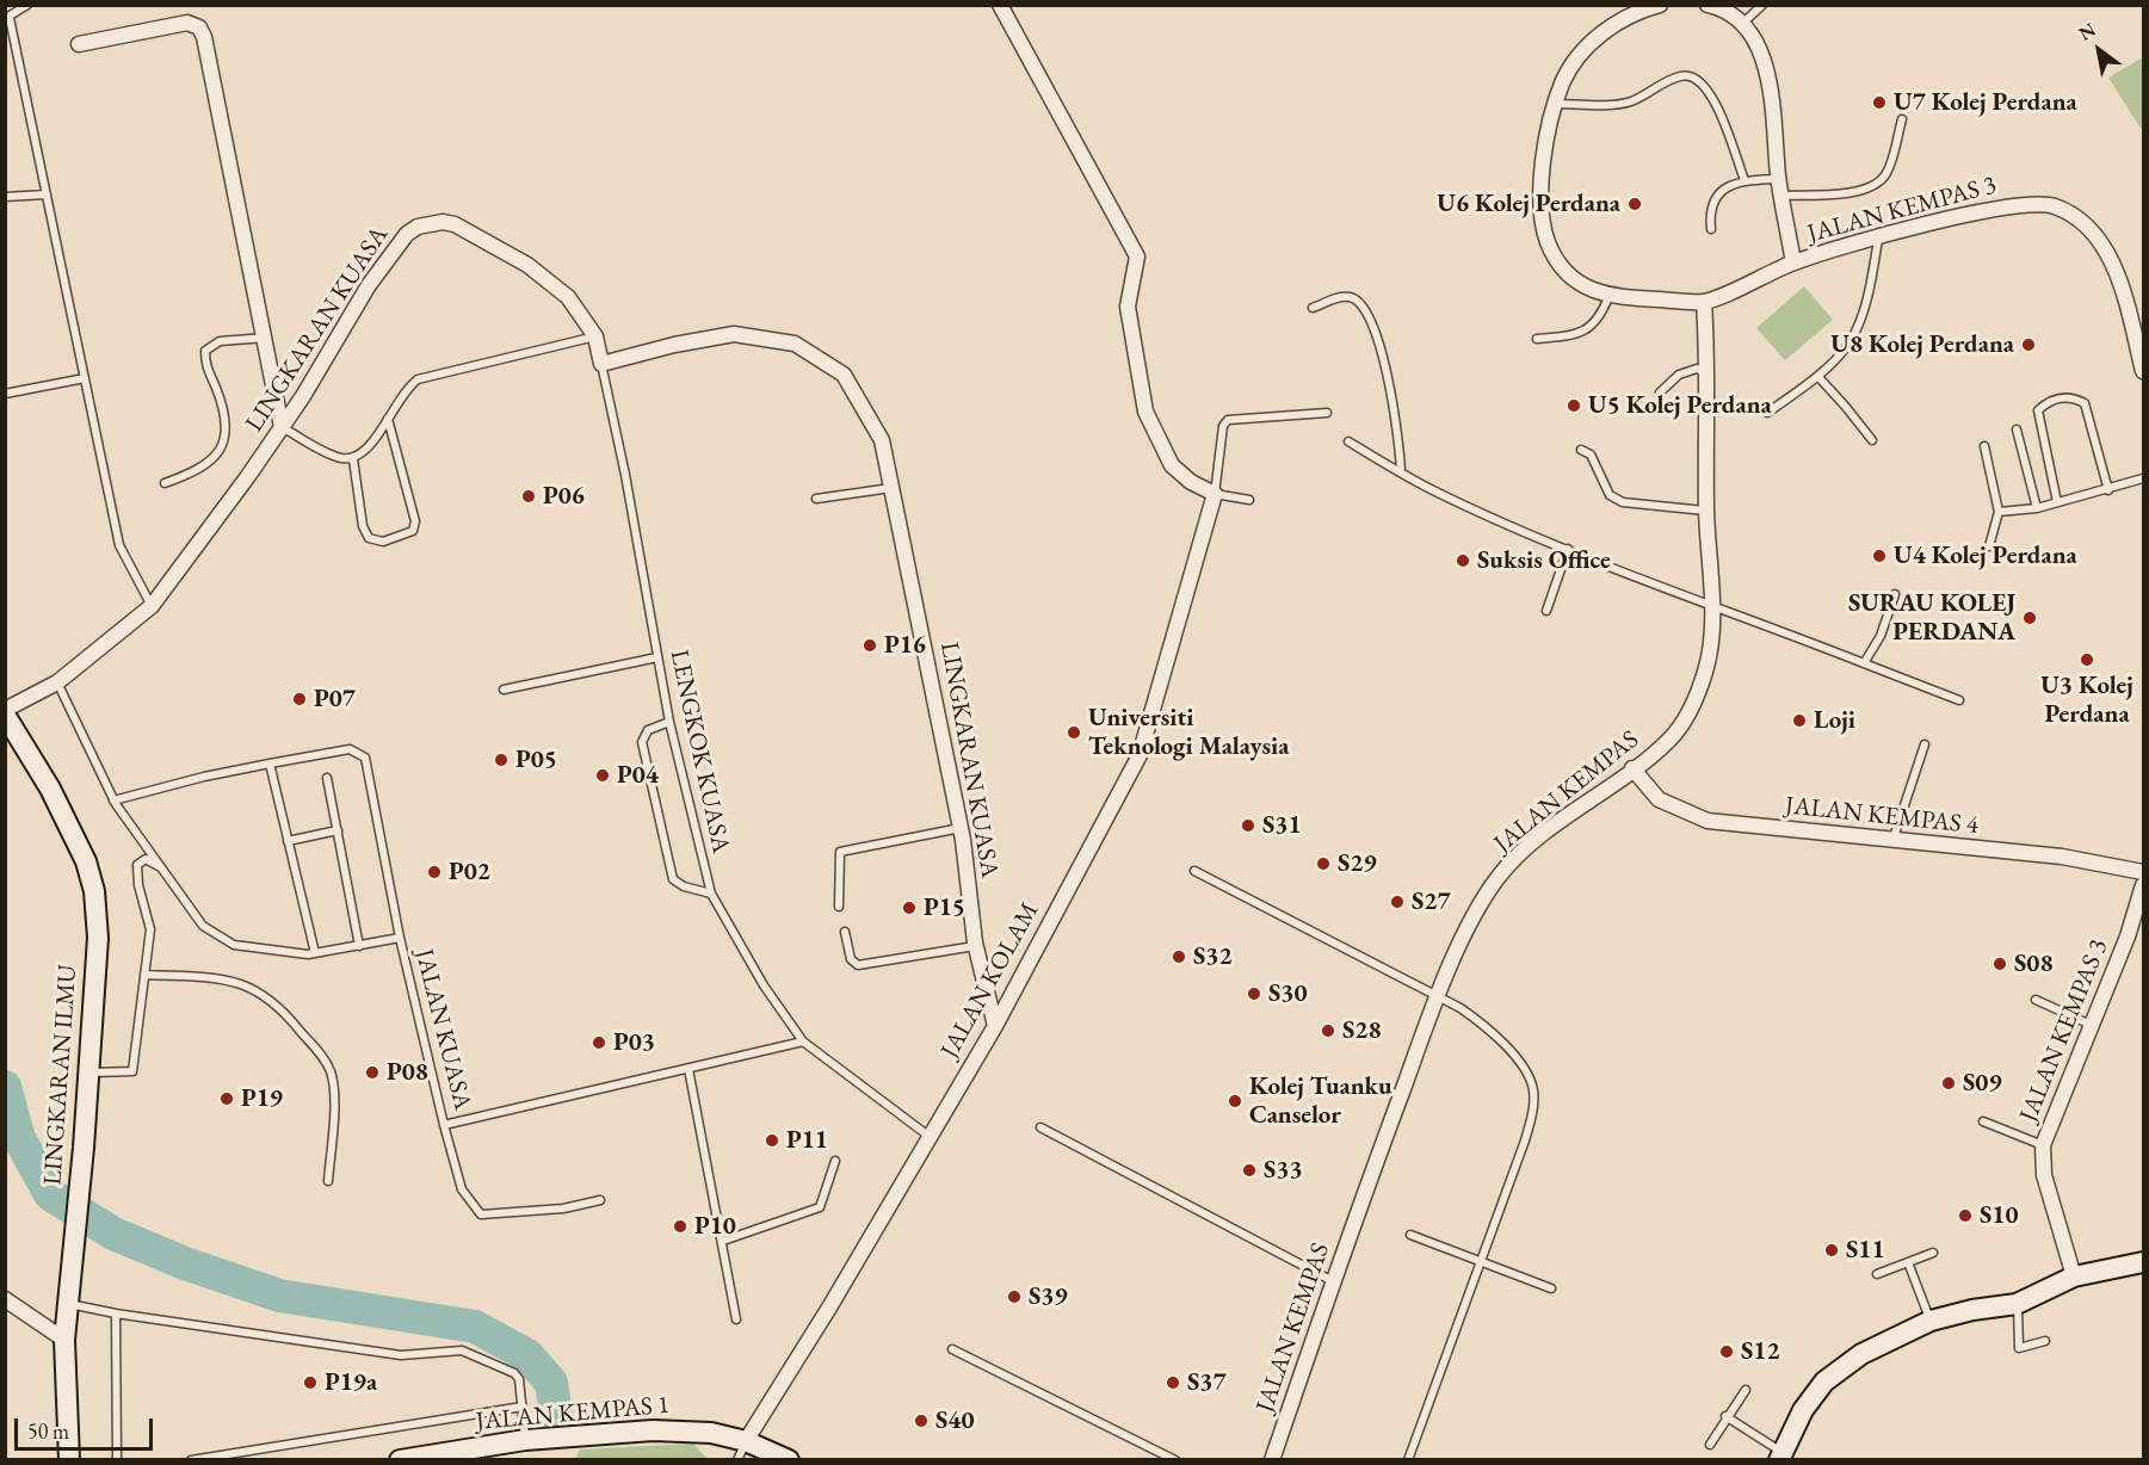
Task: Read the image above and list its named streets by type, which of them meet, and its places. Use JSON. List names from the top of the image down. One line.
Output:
{"streets":{"street":["JALAN KEMPAS 3","LINGKARAN KUASA","JALAN KEMPAS","JALAN KEMPAS 4","JALAN KOLAM","LINGKARAN ILMU","JALAN KEMPAS 1"],"lane":["LENGKOK KUASA","JALAN KUASA"]},"crossings":[["JALAN KEMPAS 3","JALAN KEMPAS"],["LINGKARAN KUASA","LENGKOK KUASA"],["LINGKARAN KUASA","JALAN KOLAM"],["LINGKARAN KUASA","JALAN KUASA"],["LENGKOK KUASA","JALAN KOLAM"],["LENGKOK KUASA","JALAN KUASA"],["JALAN KEMPAS","JALAN KEMPAS 4"],["JALAN KOLAM","JALAN KEMPAS 1"]],"places":["U7 Kolej Perdana","U6 Kolej Perdana","U8 Kolej Perdana","U5 Kolej Perdana","P06","U4 Kolej Perdana","Suksis Office","SURAU KOLEJ PERDANA","P16","U3 Kolej Perdana","P07","Loji","Universiti Teknologi Malaysia","P05","P04","S31","S29","P02","S27","P15","S32","S08","S30","S28","P03","P08","S09","P19","Kolej Tuanku Canselor","P11","S33","S10","P10","S11","S39","S12","P19a","S37","S40"],"scale_bar":"50 m","north":"top left"}
